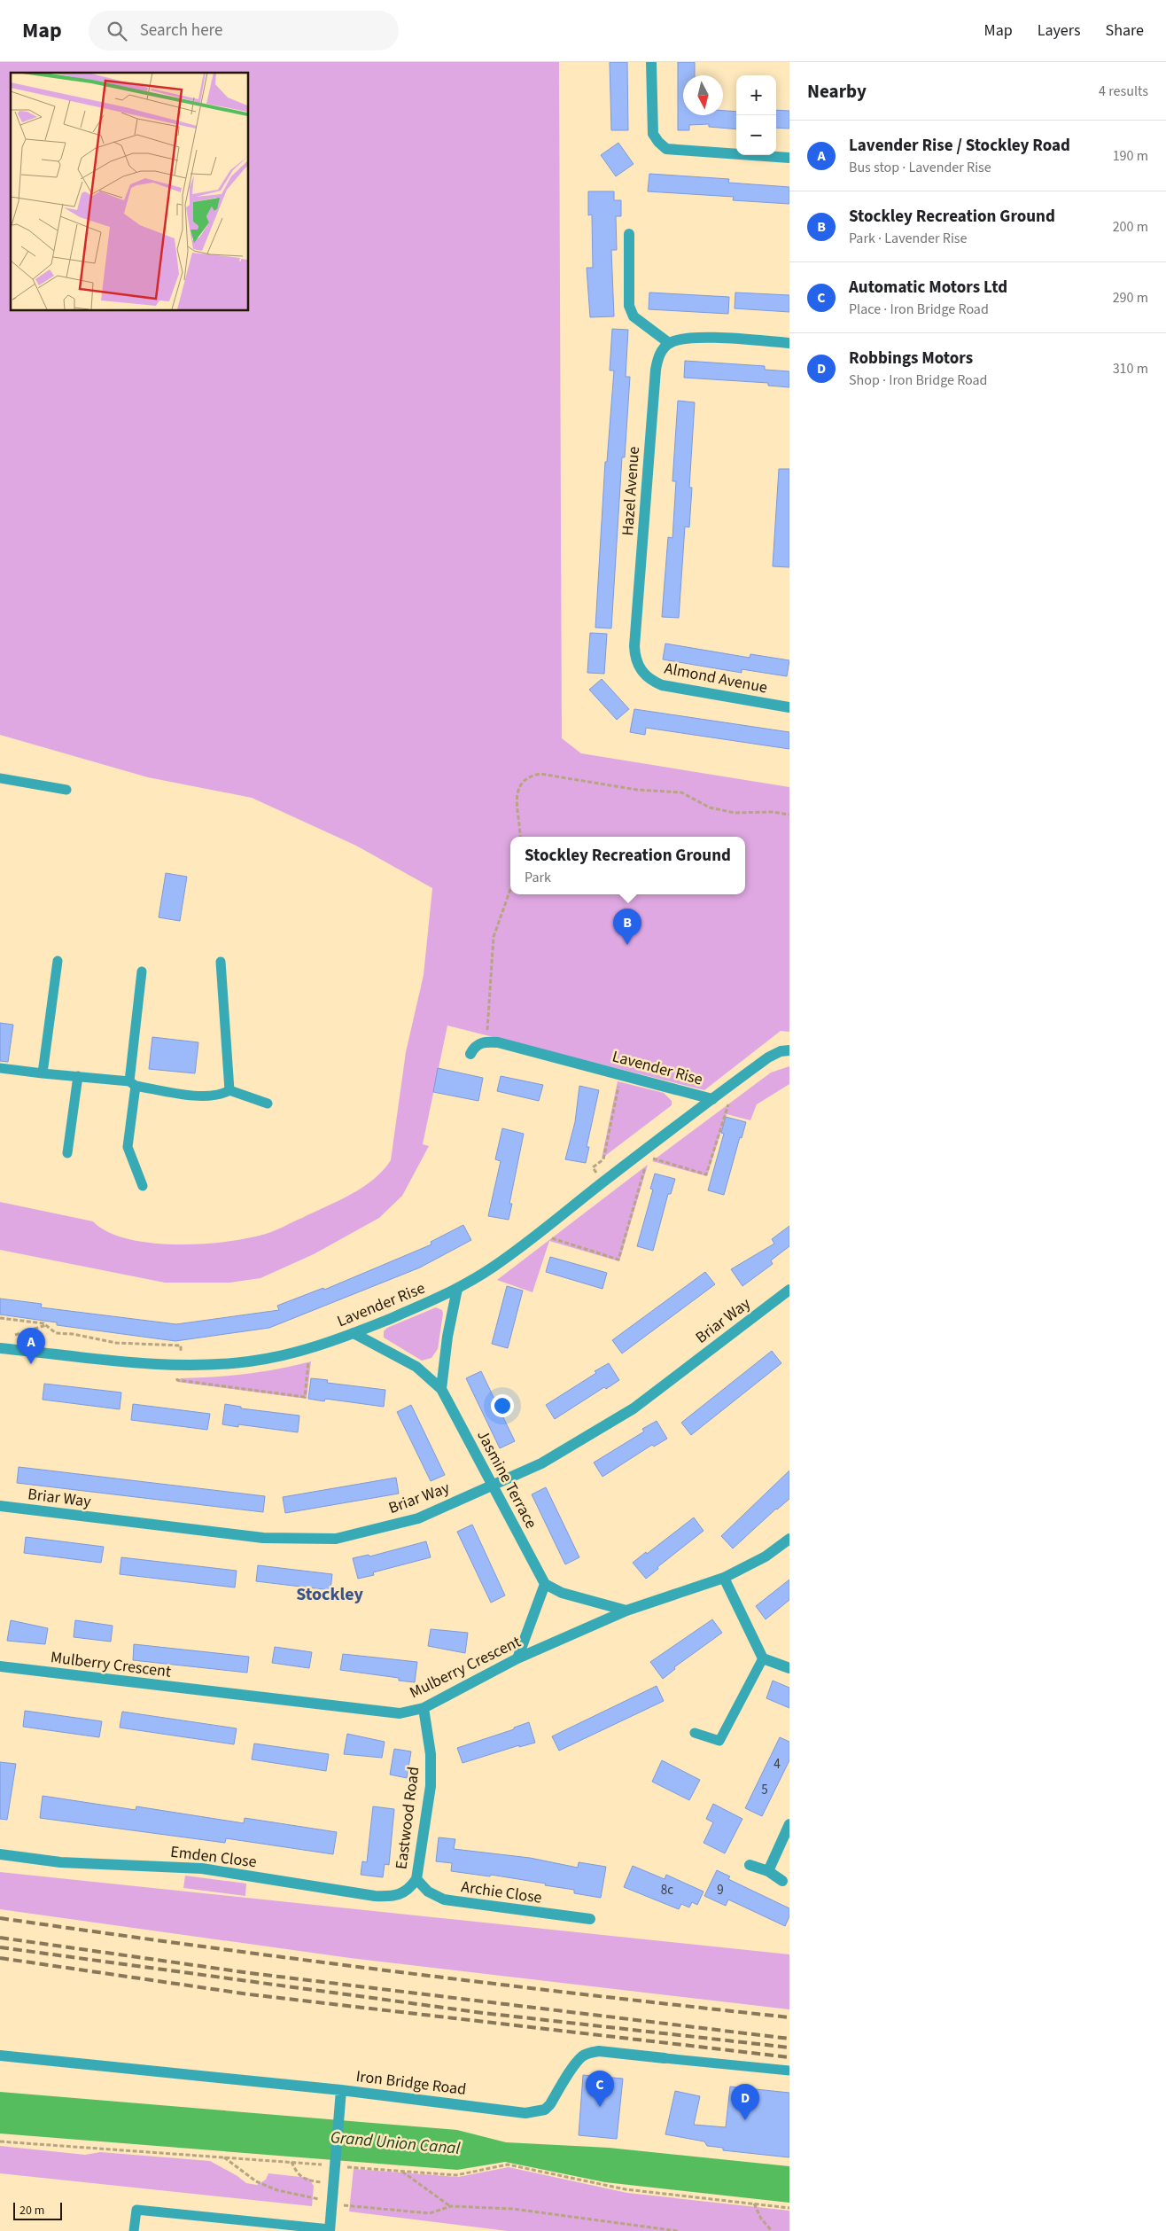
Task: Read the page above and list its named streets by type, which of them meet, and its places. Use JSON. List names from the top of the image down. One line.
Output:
{"streets":{"street":["Hazel Avenue","Almond Avenue","Lavender Rise","Briar Way","Jasmine Terrace","Mulberry Crescent","Eastwood Road","Emden Close","Archie Close","Iron Bridge Road"]},"crossings":[["Hazel Avenue","Almond Avenue"],["Lavender Rise","Jasmine Terrace"],["Briar Way","Jasmine Terrace"],["Mulberry Crescent","Eastwood Road"],["Eastwood Road","Emden Close"],["Eastwood Road","Archie Close"],["Emden Close","Archie Close"]],"districts":["Stockley"],"water":["Grand Union Canal"],"house_numbers":["4","5","8c","9"],"scale_bar":"20 m","north":"bottom","page":{"header":"Map","search":"Search here","nav":["Map","Layers","Share"],"heading":["Nearby","4 results"],"map_buttons":["+","−"],"list":[{"mark":"A","name":"Lavender Rise / Stockley Road","note":"Bus stop · Lavender Rise","value":"190 m"},{"mark":"B","name":"Stockley Recreation Ground","note":"Park · Lavender Rise","value":"200 m"},{"mark":"C","name":"Automatic Motors Ltd","note":"Place · Iron Bridge Road","value":"290 m"},{"mark":"D","name":"Robbings Motors","note":"Shop · Iron Bridge Road","value":"310 m"}],"popup":["Stockley Recreation Ground","Park"],"pins":["B","A","C","D"],"scale":"20 m"}}
